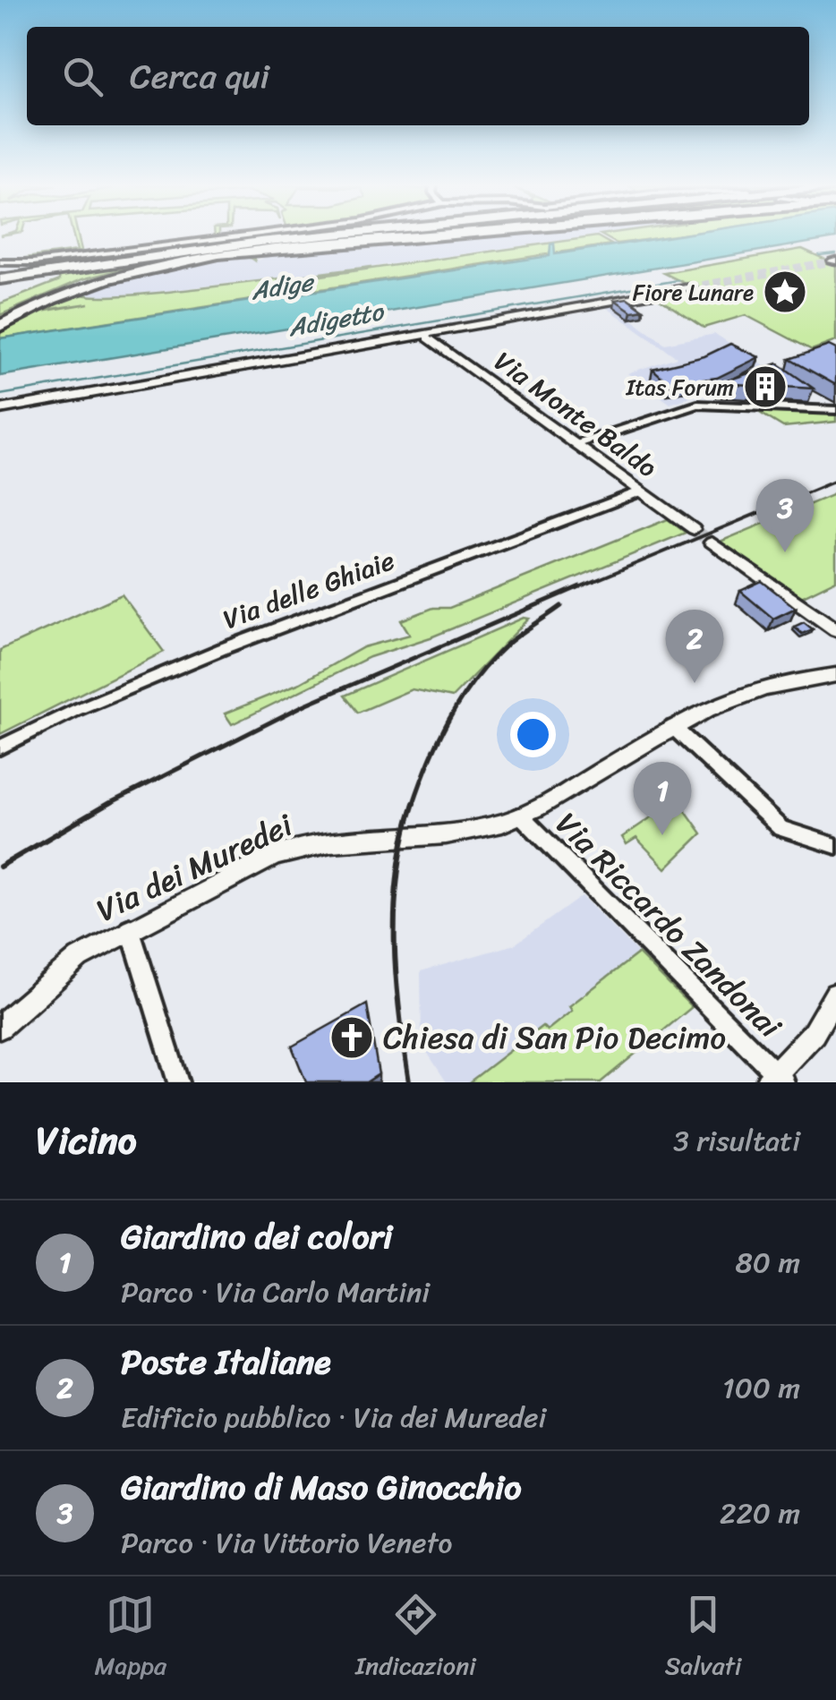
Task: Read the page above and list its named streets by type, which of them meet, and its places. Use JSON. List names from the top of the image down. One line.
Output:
{"streets":{"street":["Via Monte Baldo","Via delle Ghiaie","Via dei Muredei","Via Riccardo Zandonai"]},"crossings":[["Via Monte Baldo","Via delle Ghiaie"],["Via dei Muredei","Via Riccardo Zandonai"]],"water":["Adige","Adigetto"],"places":{"place":["Fiore Lunare"],"building":["Itas Forum"],"church":["Chiesa di San Pio Decimo"]},"page":{"search":"Cerca qui","pins":["3","2","1"],"heading":["Vicino","3 risultati"],"list":[{"mark":"1","name":"Giardino dei colori","note":"Parco · Via Carlo Martini","value":"80 m"},{"mark":"2","name":"Poste Italiane","note":"Edificio pubblico · Via dei Muredei","value":"100 m"},{"mark":"3","name":"Giardino di Maso Ginocchio","note":"Parco · Via Vittorio Veneto","value":"220 m"}],"nav":["Mappa","Indicazioni","Salvati"]}}
